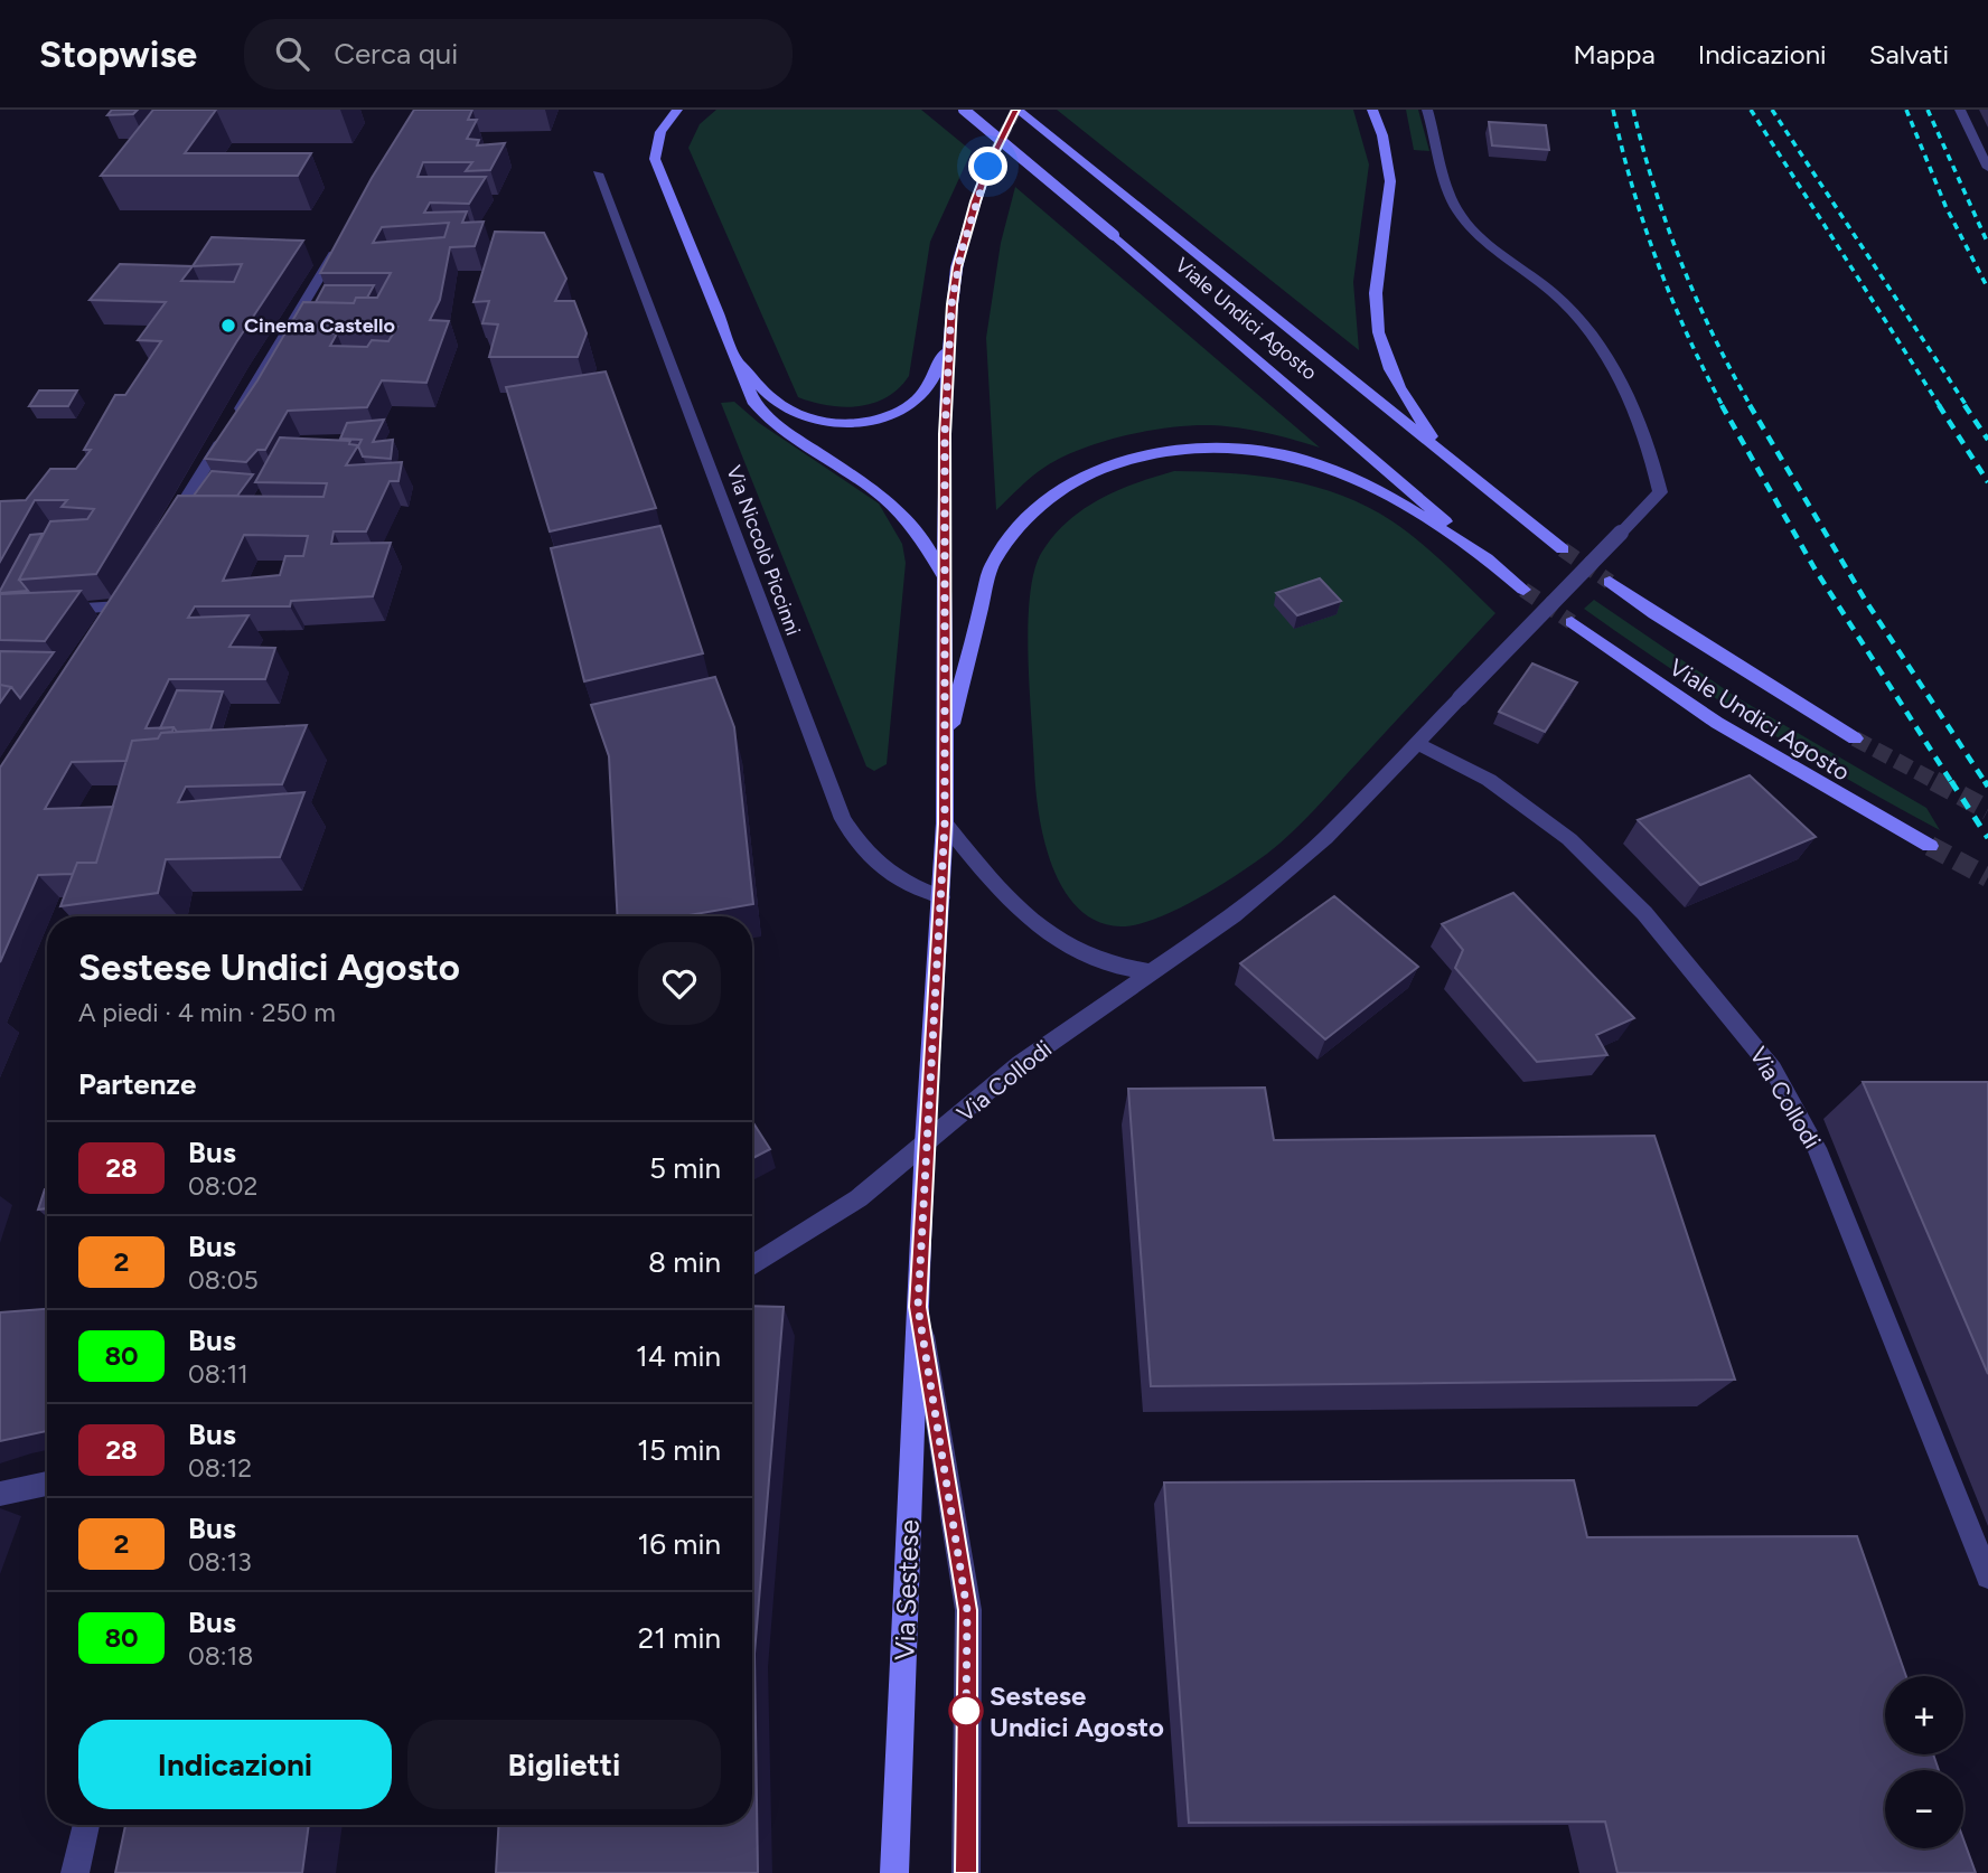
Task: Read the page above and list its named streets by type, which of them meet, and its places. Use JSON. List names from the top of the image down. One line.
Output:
{"streets":{"main road":["Viale Undici Agosto","Via Sestese"],"street":["Via Niccolò Piccinni","Via Collodi"]},"crossings":[["Viale Undici Agosto","Via Sestese"],["Via Niccolò Piccinni","Via Sestese"],["Via Collodi","Via Sestese"]],"places":["Cinema Castello","Sestese Undici Agosto"],"lines":["bus line 28"],"page":{"header":"Stopwise","search":"Cerca qui","nav":["Mappa","Indicazioni","Salvati"],"heading":[["Sestese Undici Agosto","A piedi · 4 min · 250 m"],"Partenze"],"list":[{"mark":"28","name":"Bus","note":"08:02","value":"5 min"},{"mark":"2","name":"Bus","note":"08:05","value":"8 min"},{"mark":"80","name":"Bus","note":"08:11","value":"14 min"},{"mark":"28","name":"Bus","note":"08:12","value":"15 min"},{"mark":"2","name":"Bus","note":"08:13","value":"16 min"},{"mark":"80","name":"Bus","note":"08:18","value":"21 min"}],"map_buttons":["+","−"],"buttons":["Indicazioni","Biglietti"]}}
